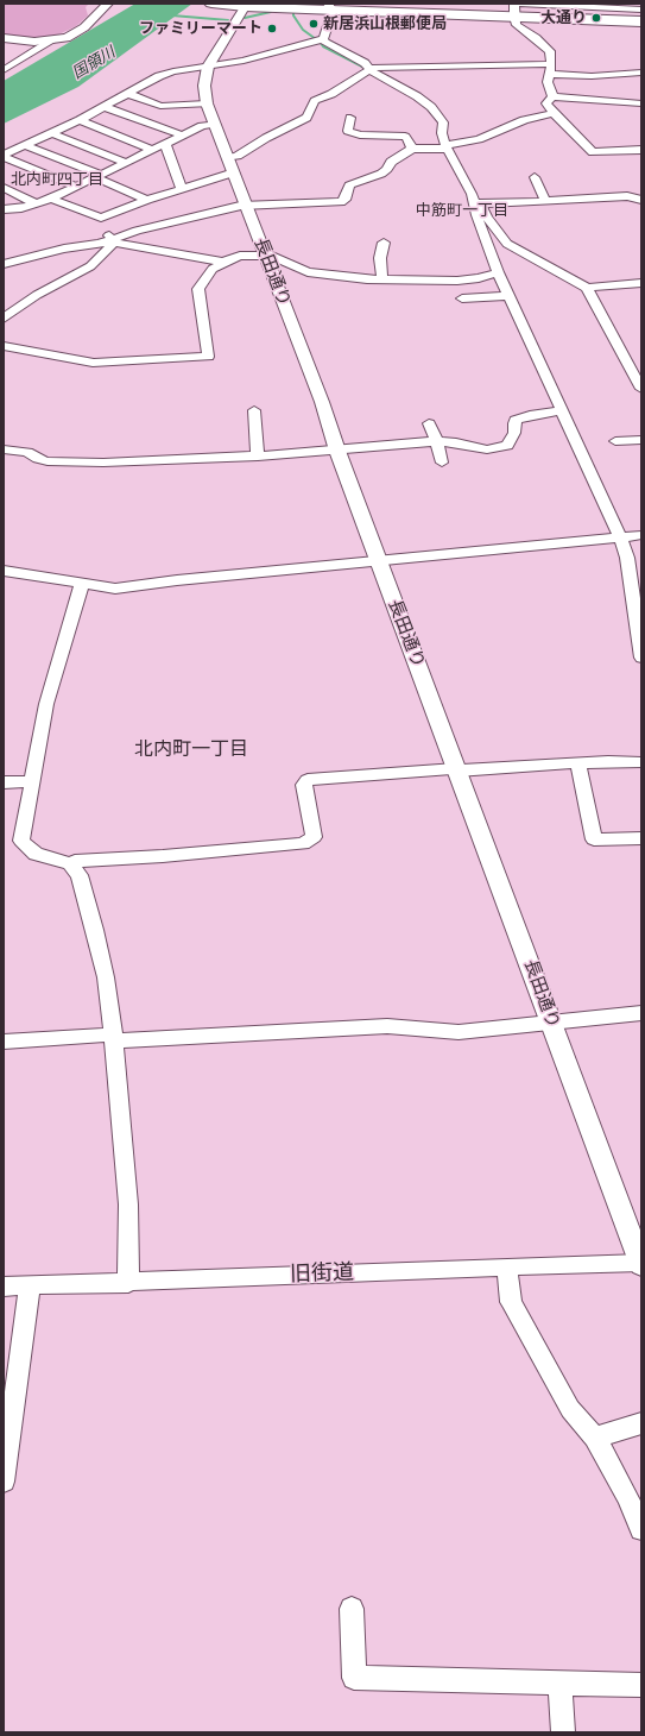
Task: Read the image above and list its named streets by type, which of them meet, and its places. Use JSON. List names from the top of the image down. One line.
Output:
{"streets":{"street":["長田通り","旧街道"]},"crossings":[["長田通り","旧街道"]],"districts":["北内町四丁目","中筋町一丁目","北内町一丁目"],"water":["国領川"],"places":["大通り","新居浜山根郵便局","ファミリーマート"]}
